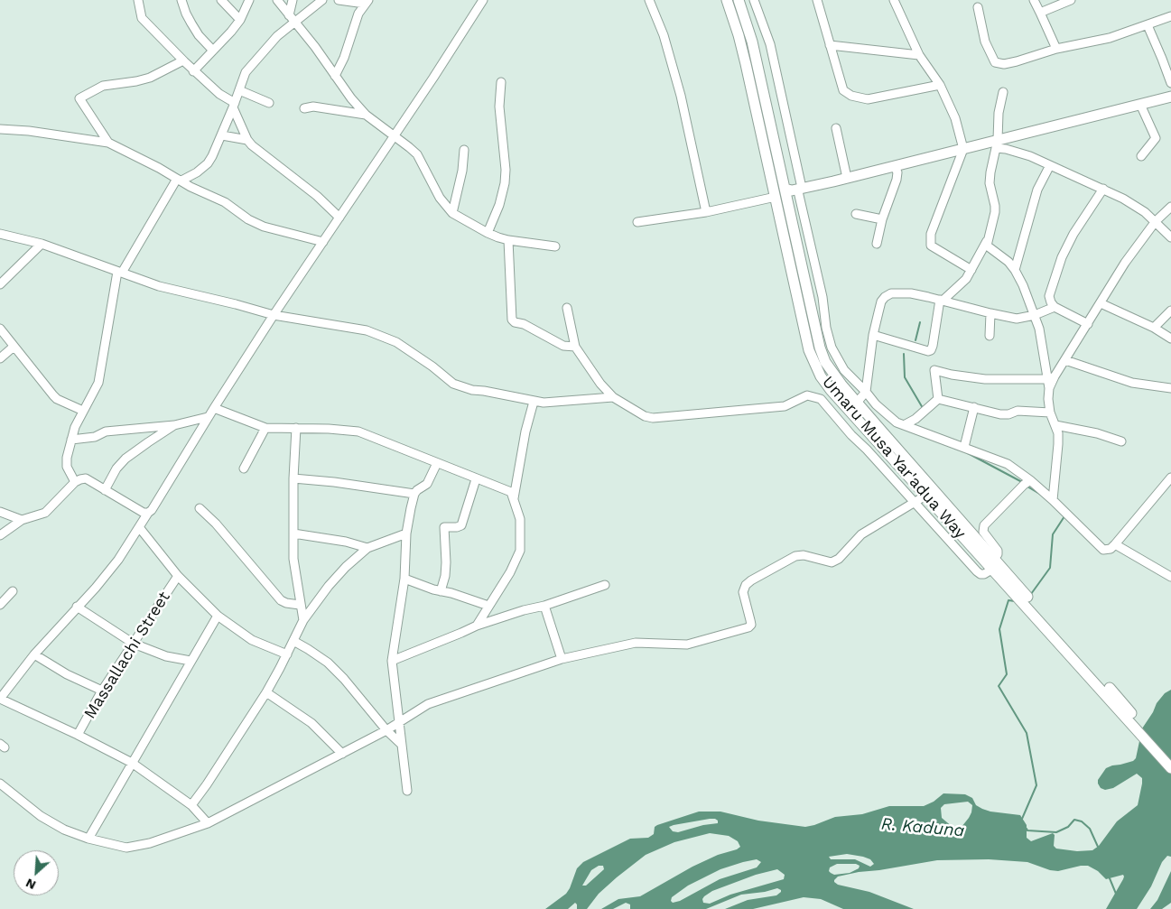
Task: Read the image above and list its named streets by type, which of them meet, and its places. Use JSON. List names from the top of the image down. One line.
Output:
{"streets":{"main road":["Umaru Musa Yar'adua Way"],"street":["Massallachi Street"]},"water":["R. Kaduna"],"north":"bottom left"}
